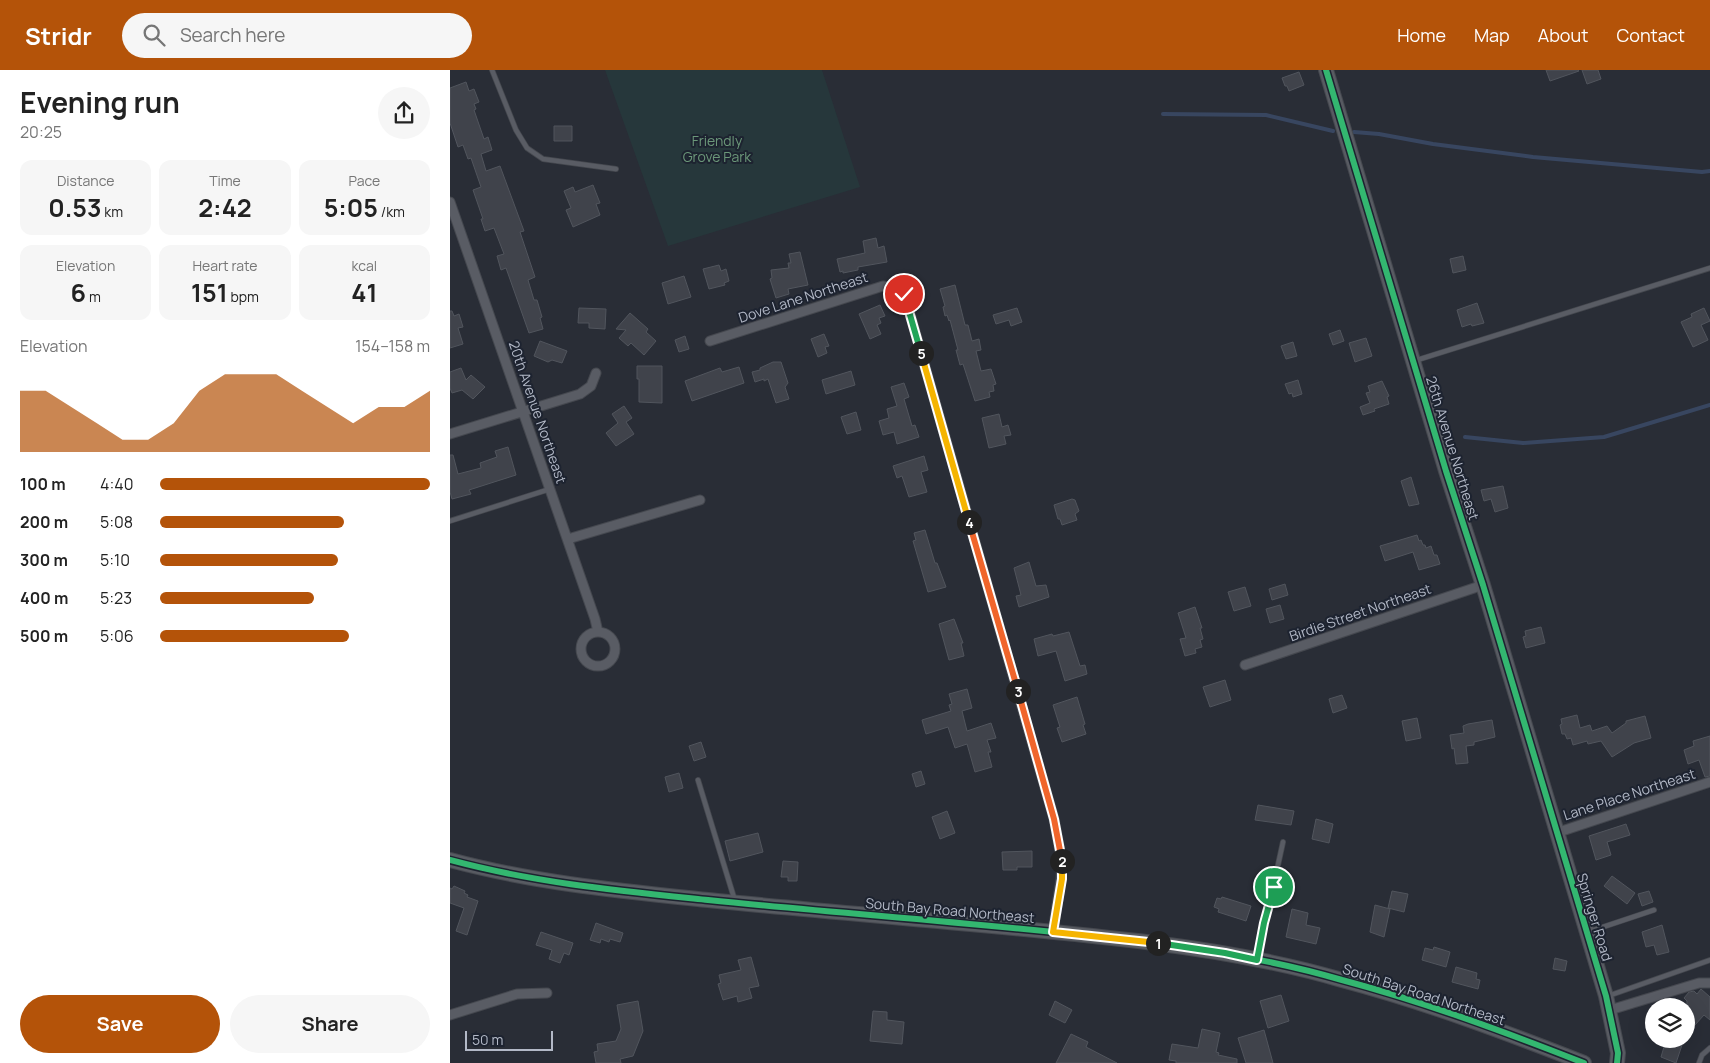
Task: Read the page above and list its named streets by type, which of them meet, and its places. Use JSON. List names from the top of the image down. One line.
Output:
{"streets":{"street":["Dove Lane Northeast","20th Avenue Northeast","26th Avenue Northeast","Birdie Street Northeast","Lane Place Northeast","South Bay Road Northeast","Springer Road"]},"crossings":[["Dove Lane Northeast","South Bay Road Northeast"],["26th Avenue Northeast","Birdie Street Northeast"],["26th Avenue Northeast","Lane Place Northeast"],["26th Avenue Northeast","Springer Road"],["Lane Place Northeast","Springer Road"]],"parks":["Friendly Grove Park"],"scale_bar":"50 m","page":{"header":"Stridr","search":"Search here","nav":["Home","Map","About","Contact"],"heading":["Evening run","20:25"],"stats":[["Distance","0.53 km"],["Time","2:42"],["Pace","5:05 /km"],["Elevation","6 m"],["Heart rate","151 bpm"],["kcal","41"]],"chart":["Elevation","154–158 m"],"pins":["5","4","3","2","1"],"list":[{"name":"100 m","note":"4:40"},{"name":"200 m","note":"5:08"},{"name":"300 m","note":"5:10"},{"name":"400 m","note":"5:23"},{"name":"500 m","note":"5:06"}],"buttons":["Save","Share"],"scale":"50 m"}}
